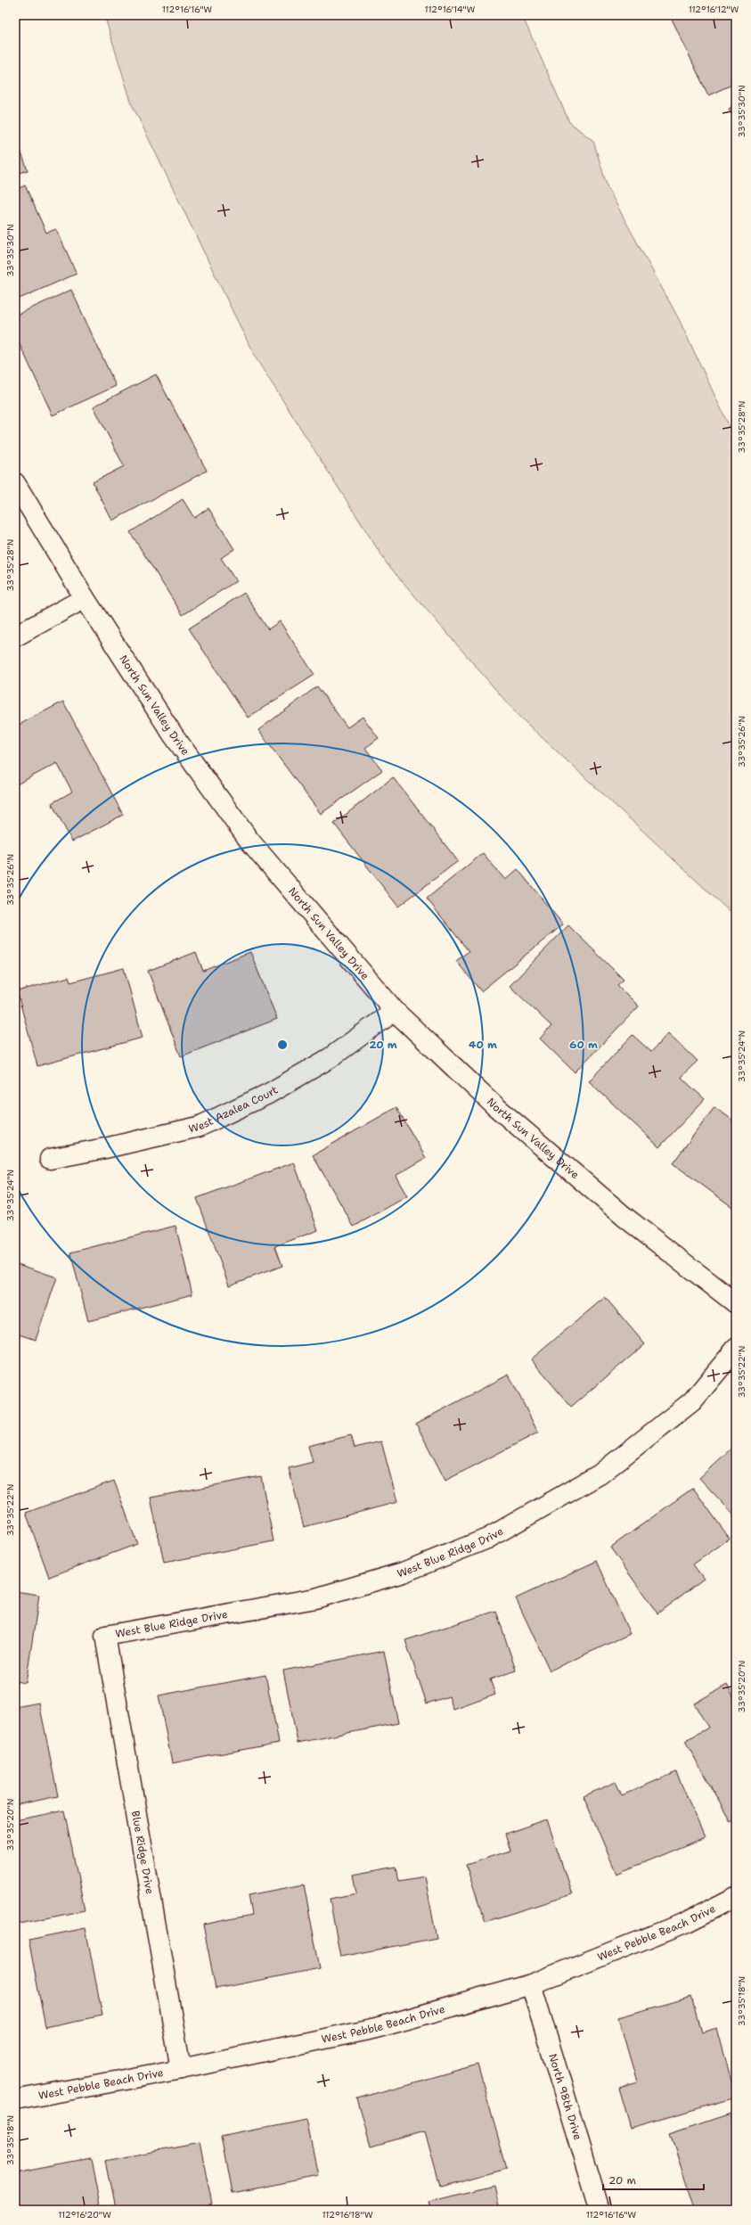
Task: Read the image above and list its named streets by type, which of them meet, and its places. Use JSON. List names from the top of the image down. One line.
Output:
{"streets":{"street":["North Sun Valley Drive","West Azalea Court","West Blue Ridge Drive","Blue Ridge Drive","West Pebble Beach Drive","North 98th Drive"]},"crossings":[["North Sun Valley Drive","West Azalea Court"],["West Blue Ridge Drive","Blue Ridge Drive"],["Blue Ridge Drive","West Pebble Beach Drive"],["West Pebble Beach Drive","North 98th Drive"]],"scale_bar":"20 m","coordinates":["112°16'16\"W","112°16'14\"W","112°16'12\"W","33°35'30\"N","33°35'28\"N","33°35'26\"N","33°35'24\"N","33°35'22\"N","33°35'20\"N","33°35'18\"N","112°16'20\"W","112°16'18\"W"],"rings":["20 m","40 m","60 m"]}
